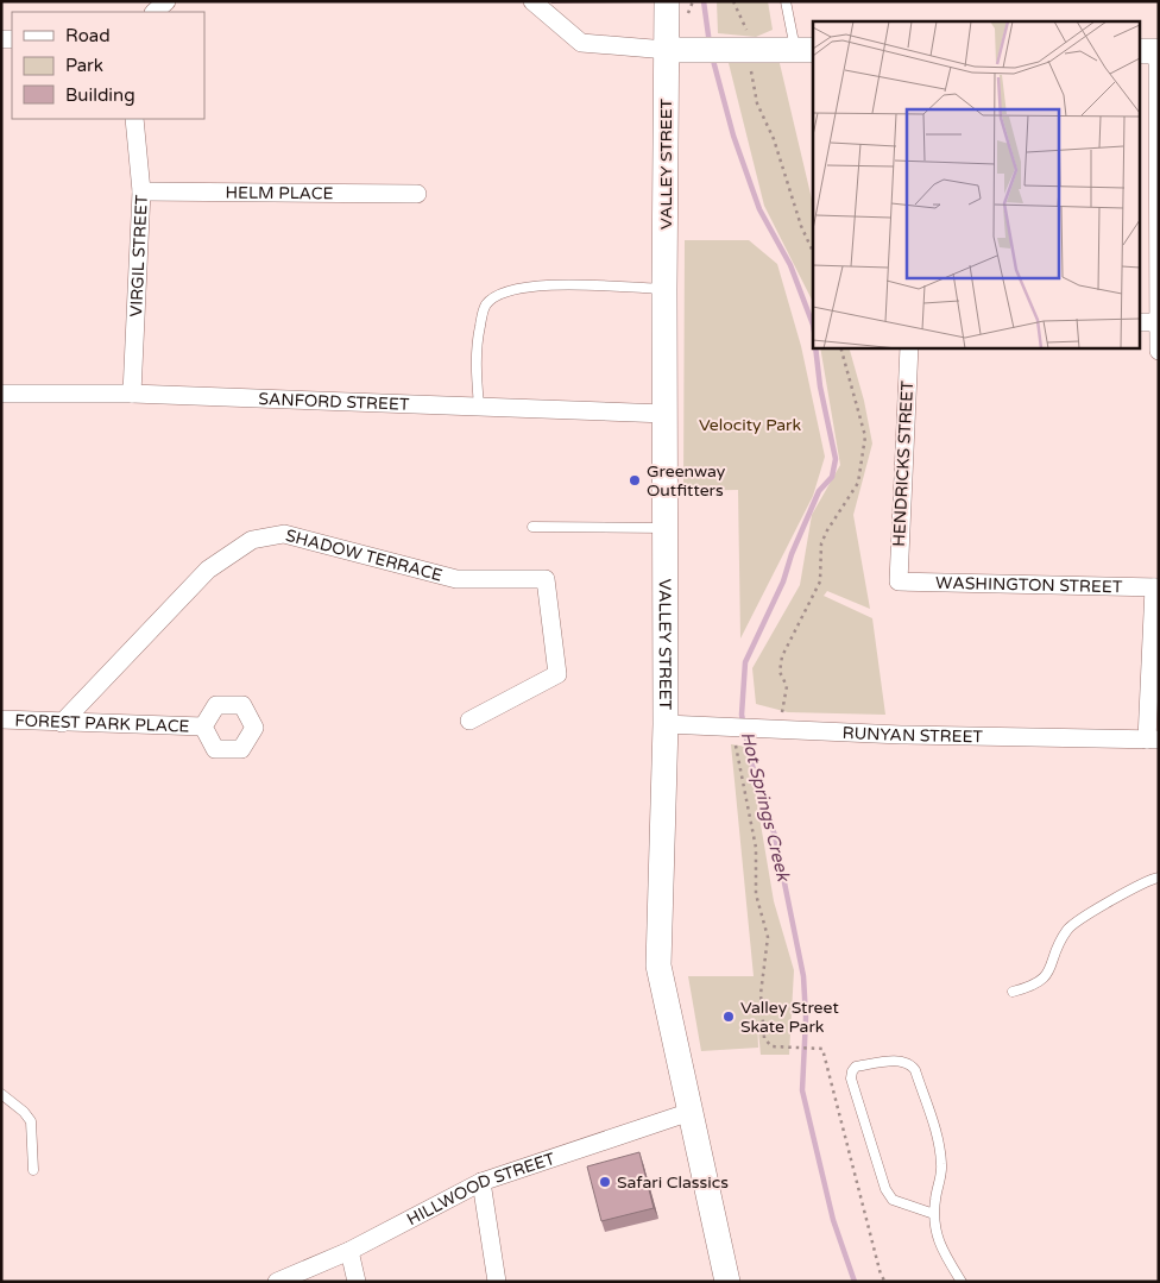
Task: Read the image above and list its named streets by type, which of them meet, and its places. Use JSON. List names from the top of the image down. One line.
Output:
{"streets":{"street":["VALLEY STREET","HELM PLACE","VIRGIL STREET","SANFORD STREET","HENDRICKS STREET","SHADOW TERRACE","WASHINGTON STREET","FOREST PARK PLACE","RUNYAN STREET","HILLWOOD STREET"]},"crossings":[["VALLEY STREET","SANFORD STREET"],["VALLEY STREET","RUNYAN STREET"],["VALLEY STREET","HILLWOOD STREET"],["HELM PLACE","VIRGIL STREET"],["VIRGIL STREET","SANFORD STREET"],["HENDRICKS STREET","WASHINGTON STREET"],["SHADOW TERRACE","FOREST PARK PLACE"]],"water":["Hot Springs Creek"],"parks":["Velocity Park"],"places":["Greenway Outfitters","Valley Street Skate Park","Safari Classics"],"legend":["Road","Park","Building"]}
